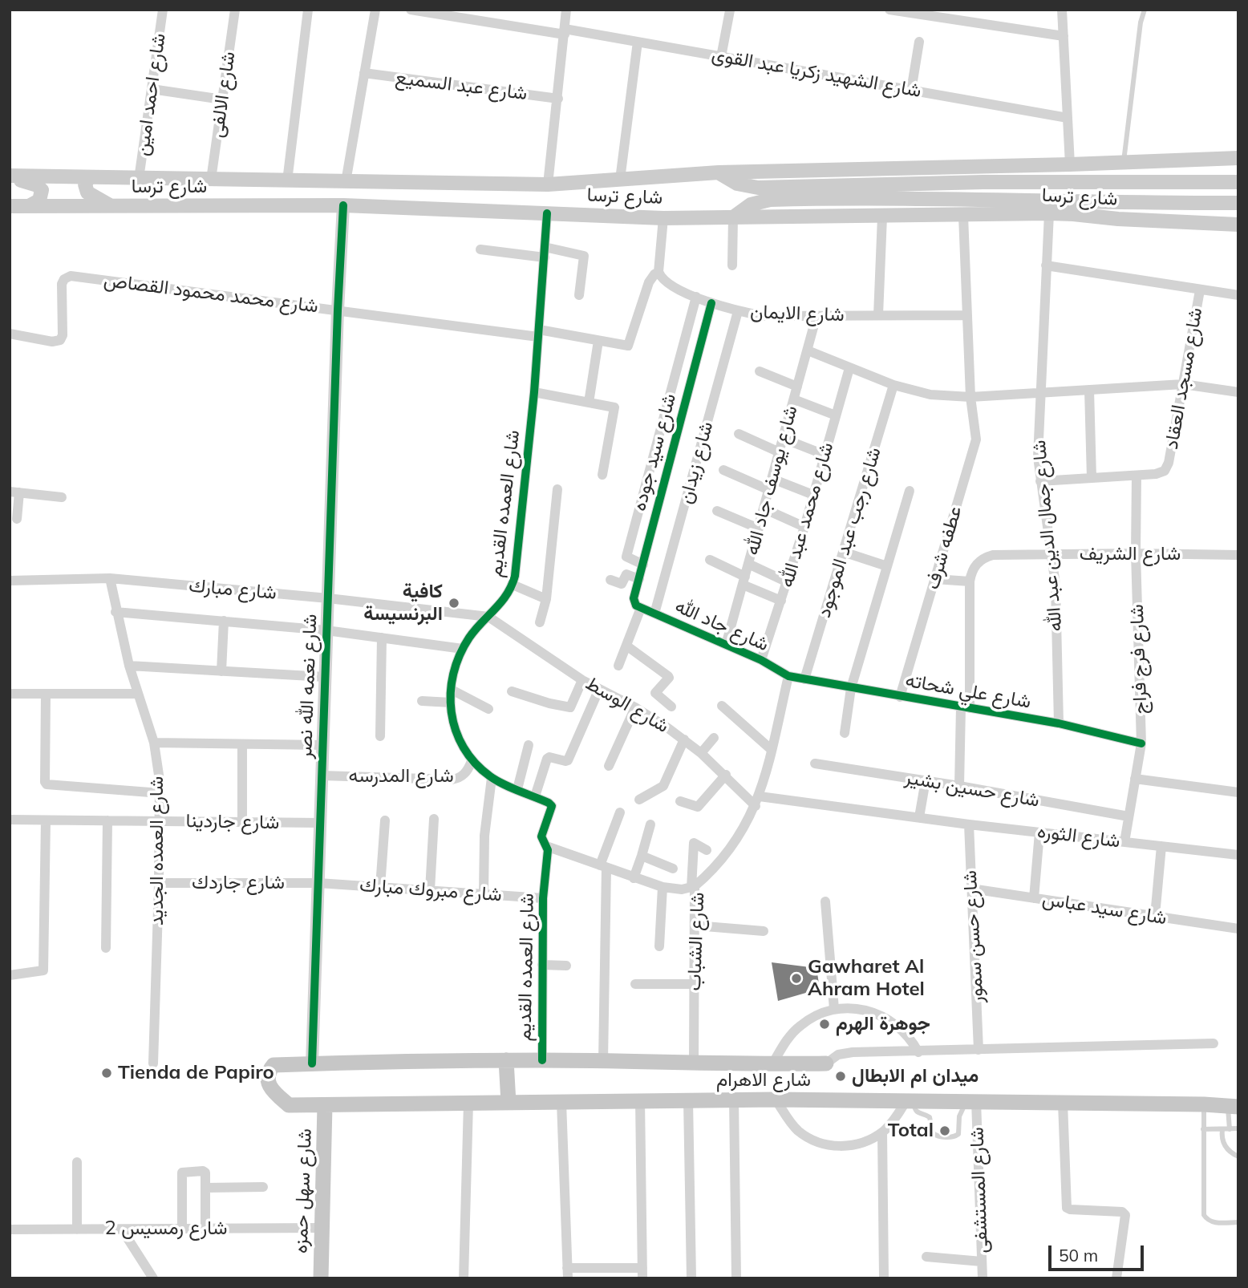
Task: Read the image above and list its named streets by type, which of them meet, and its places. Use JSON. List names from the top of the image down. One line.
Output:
{"streets":{"main road":["شارع ترسا","شارع الاهرام","شارع سهل حمزه"],"street":["شارع الشهيد زكريا عبد القوى","شارع عبد السميع","شارع احمد امين","شارع الالفى","شارع محمد محمود القصاص","شارع الايمان","شارع مسجد العقاد","شارع سيد جوده","شارع زيدان","شارع يوسف جاد الله","شارع العمده القديم","شارع محمد عبد الله","شارع رجب عبد الموجود","شارع جمال الدين عبد الله","عطفه شرف","شارع الشريف","شارع مبارك","شارع جاد الله","شارع فرج فراج","شارع نعمه الله نصر","شارع علي شحاته","شارع الوسط","شارع المدرسه","شارع حسين بشير","شارع جاردينا","شارع الثوره","شارع العمده الجديد","شارع جاردك","شارع مبروك مبارك","شارع سيد عباس","شارع حسن سمور","شارع الشباب","شارع المستشفى","شارع رمسيس 2"]},"crossings":[["شارع احمد امين","شارع ترسا"],["شارع الالفى","شارع ترسا"],["شارع ترسا","شارع العمده القديم"],["شارع ترسا","شارع جمال الدين عبد الله"],["شارع ترسا","عطفه شرف"],["شارع ترسا","شارع نعمه الله نصر"],["شارع محمد محمود القصاص","شارع الايمان"],["شارع محمد محمود القصاص","شارع العمده القديم"],["شارع محمد محمود القصاص","شارع نعمه الله نصر"],["شارع الايمان","شارع سيد جوده"],["شارع الايمان","شارع زيدان"],["شارع الايمان","شارع يوسف جاد الله"],["شارع الايمان","عطفه شرف"],["شارع مسجد العقاد","شارع فرج فراج"],["شارع سيد جوده","شارع جاد الله"],["شارع زيدان","شارع جاد الله"],["شارع يوسف جاد الله","شارع جاد الله"],["شارع العمده القديم","شارع مبارك"],["شارع العمده القديم","شارع الوسط"],["شارع العمده القديم","شارع المدرسه"],["شارع العمده القديم","شارع مبروك مبارك"],["شارع العمده القديم","شارع الاهرام"],["شارع محمد عبد الله","شارع جاد الله"],["شارع رجب عبد الموجود","شارع علي شحاته"],["شارع جمال الدين عبد الله","شارع الشريف"],["شارع جمال الدين عبد الله","شارع علي شحاته"],["عطفه شرف","شارع علي شحاته"],["شارع الشريف","شارع فرج فراج"],["شارع مبارك","شارع نعمه الله نصر"],["شارع مبارك","شارع الوسط"],["شارع مبارك","شارع العمده الجديد"],["شارع جاد الله","شارع علي شحاته"],["شارع جاد الله","شارع الشباب"],["شارع فرج فراج","شارع علي شحاته"],["شارع فرج فراج","شارع حسين بشير"],["شارع فرج فراج","شارع الثوره"],["شارع نعمه الله نصر","شارع المدرسه"],["شارع نعمه الله نصر","شارع جاردينا"],["شارع نعمه الله نصر","شارع جاردك"],["شارع نعمه الله نصر","شارع مبروك مبارك"],["شارع نعمه الله نصر","شارع الاهرام"],["شارع علي شحاته","شارع الشباب"],["شارع الوسط","شارع الثوره"],["شارع الوسط","شارع الشباب"],["شارع جاردينا","شارع العمده الجديد"],["شارع الثوره","شارع حسن سمور"],["شارع الثوره","شارع الشباب"],["شارع العمده الجديد","شارع جاردك"],["شارع جاردك","شارع مبروك مبارك"],["شارع سيد عباس","شارع حسن سمور"],["شارع الشباب","شارع الاهرام"],["شارع الاهرام","شارع المستشفى"],["شارع الاهرام","شارع سهل حمزه"],["شارع سهل حمزه","شارع رمسيس 2"]],"places":["كافية البرنسيسة","Gawharet Al Ahram Hotel","جوهرة الهرم","Tienda de Papiro","ميدان ام الابطال","Total"],"scale_bar":"50 m"}
